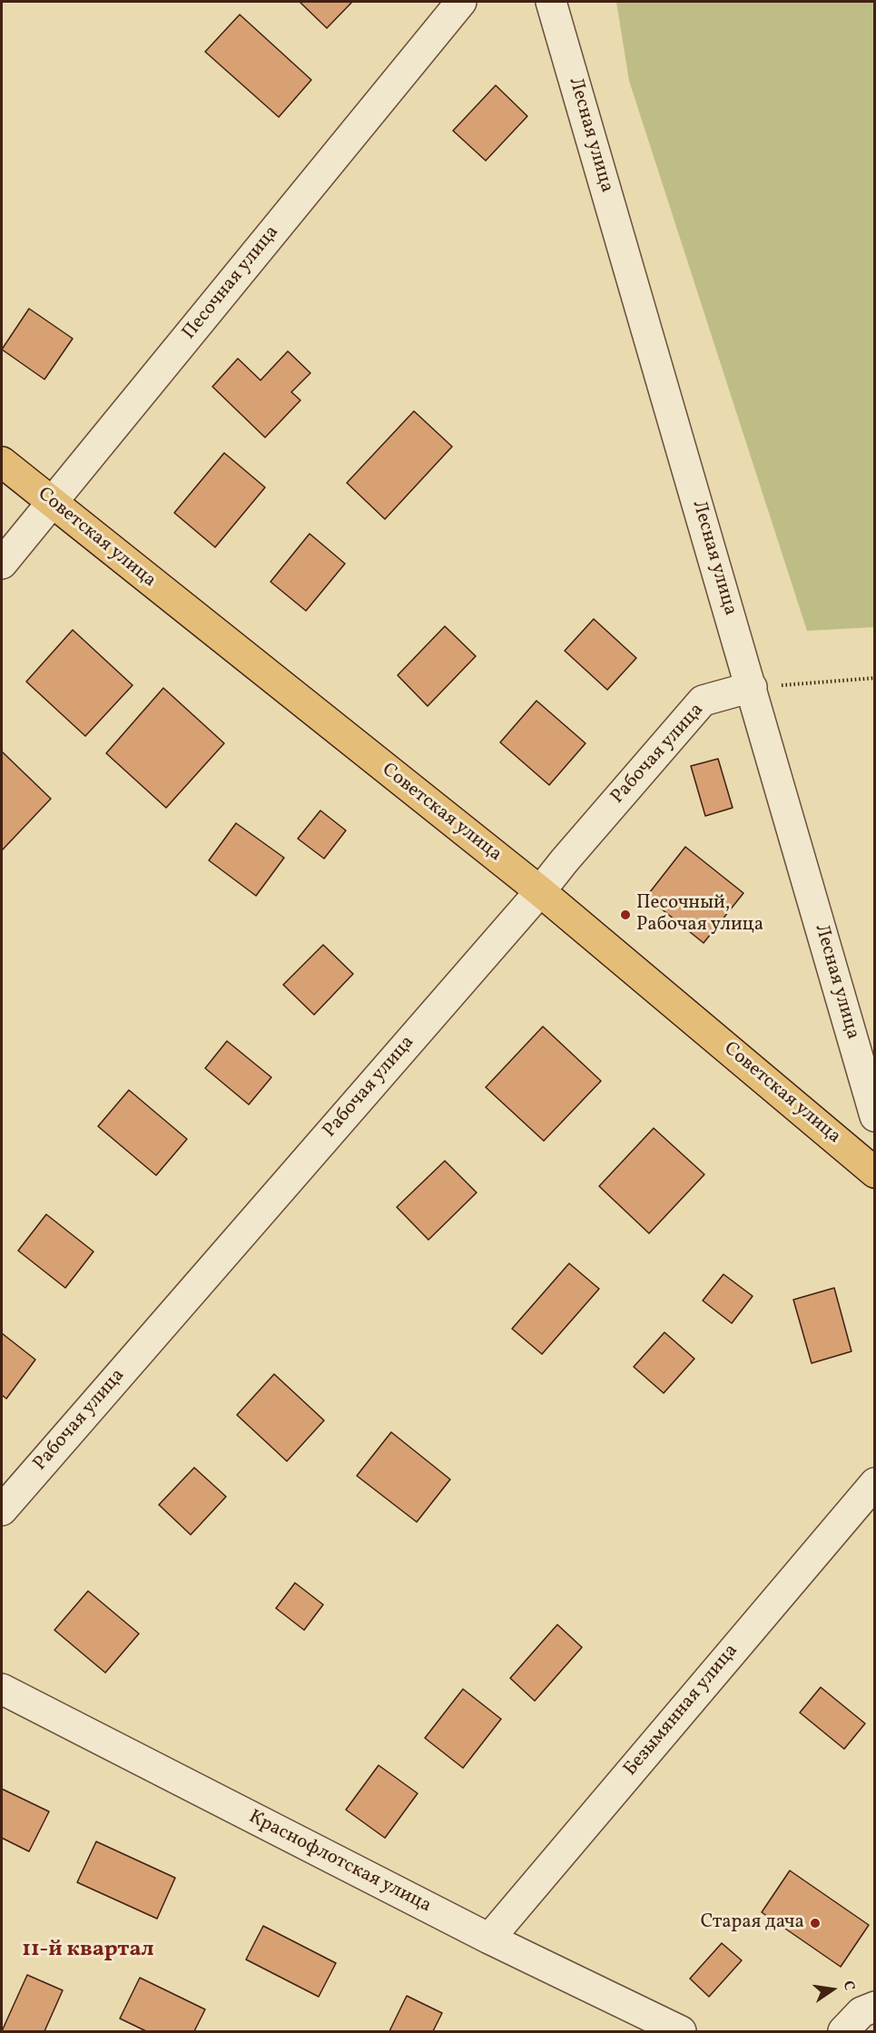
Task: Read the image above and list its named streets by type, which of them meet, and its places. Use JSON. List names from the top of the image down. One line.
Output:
{"streets":{"main road":["Советская улица"],"street":["Лесная улица","Песочная улица","Рабочая улица","Безымянная улица","Краснофлотская улица"]},"crossings":[["Лесная улица","Рабочая улица"],["Песочная улица","Советская улица"],["Советская улица","Рабочая улица"],["Безымянная улица","Краснофлотская улица"]],"districts":["11-й квартал"],"places":["Песочный, Рабочая улица","Старая дача"],"north":"right"}
